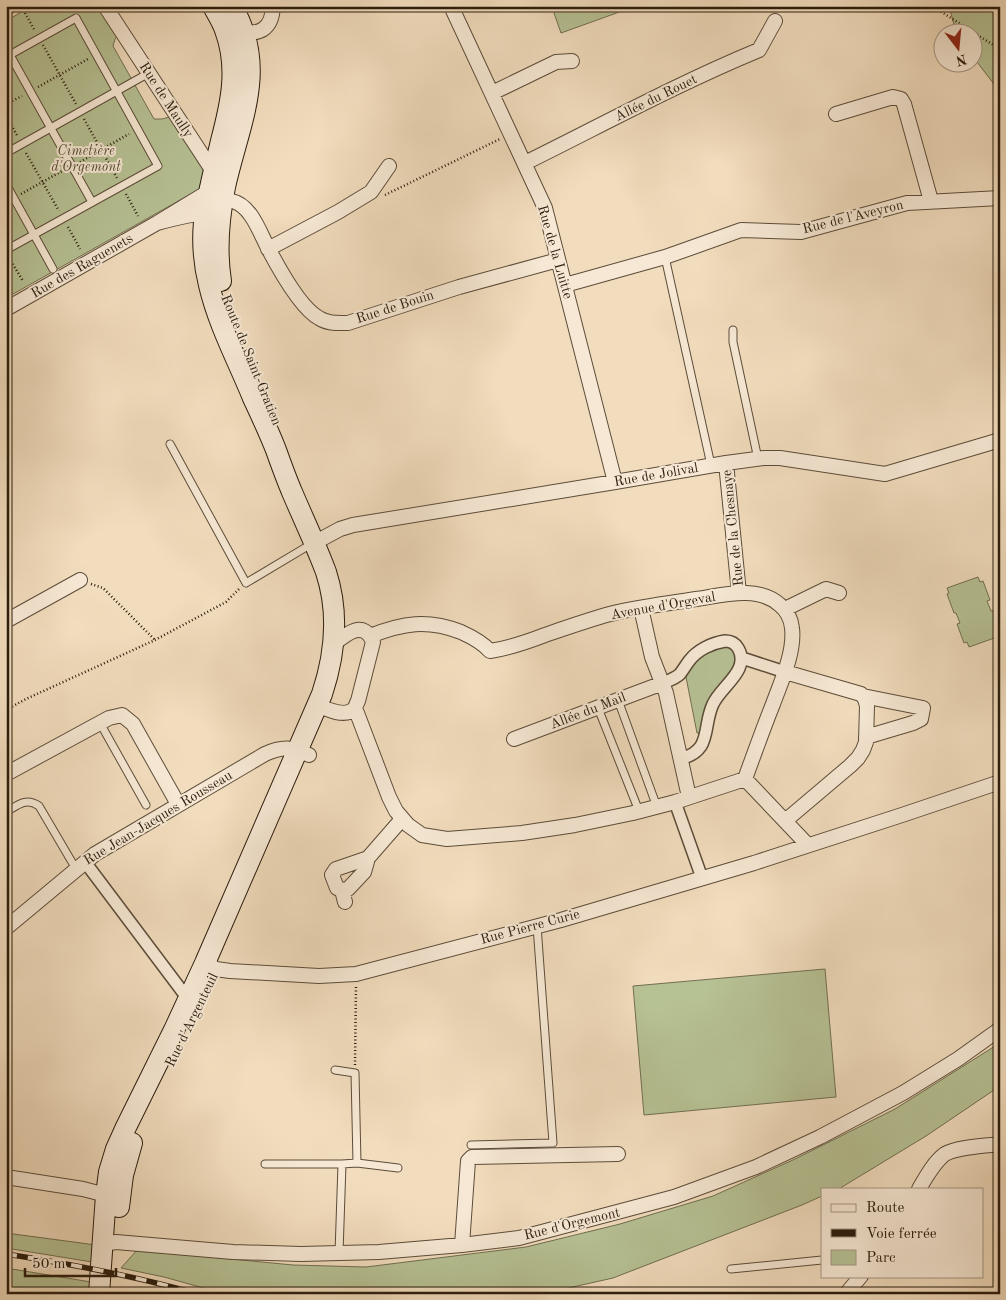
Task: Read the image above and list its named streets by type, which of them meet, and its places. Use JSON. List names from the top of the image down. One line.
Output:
{"streets":{"main road":["Route de Saint-Gratien","Rue d'Argenteuil"],"street":["Allée du Rouet","Rue de Maully","Rue de l'Aveyron","Rue de la Luitte","Rue des Raguenets","Rue de Bouin","Rue de Jolival","Rue de la Chesnaye","Avenue d'Orgeval","Allée du Mail","Rue Jean-Jacques Rousseau","Rue Pierre Curie","Rue d'Orgemont"]},"crossings":[["Allée du Rouet","Rue de la Luitte"],["Rue de Maully","Route de Saint-Gratien"],["Rue de l'Aveyron","Rue de la Luitte"],["Rue de la Luitte","Rue de Bouin"],["Rue de la Luitte","Rue de Jolival"],["Rue des Raguenets","Rue de Bouin"],["Rue des Raguenets","Route de Saint-Gratien"],["Rue de Bouin","Route de Saint-Gratien"],["Route de Saint-Gratien","Rue de Jolival"],["Route de Saint-Gratien","Rue d'Argenteuil"],["Rue de Jolival","Rue de la Chesnaye"],["Rue de Jolival","Rue d'Argenteuil"],["Rue de la Chesnaye","Avenue d'Orgeval"],["Avenue d'Orgeval","Rue d'Argenteuil"],["Rue Jean-Jacques Rousseau","Rue d'Argenteuil"],["Rue Pierre Curie","Rue d'Argenteuil"],["Rue d'Argenteuil","Rue d'Orgemont"]],"parks":["Cimetière d'Orgemont"],"legend":["Route","Voie ferrée","Parc"],"scale_bar":"50 m","north":"bottom"}
